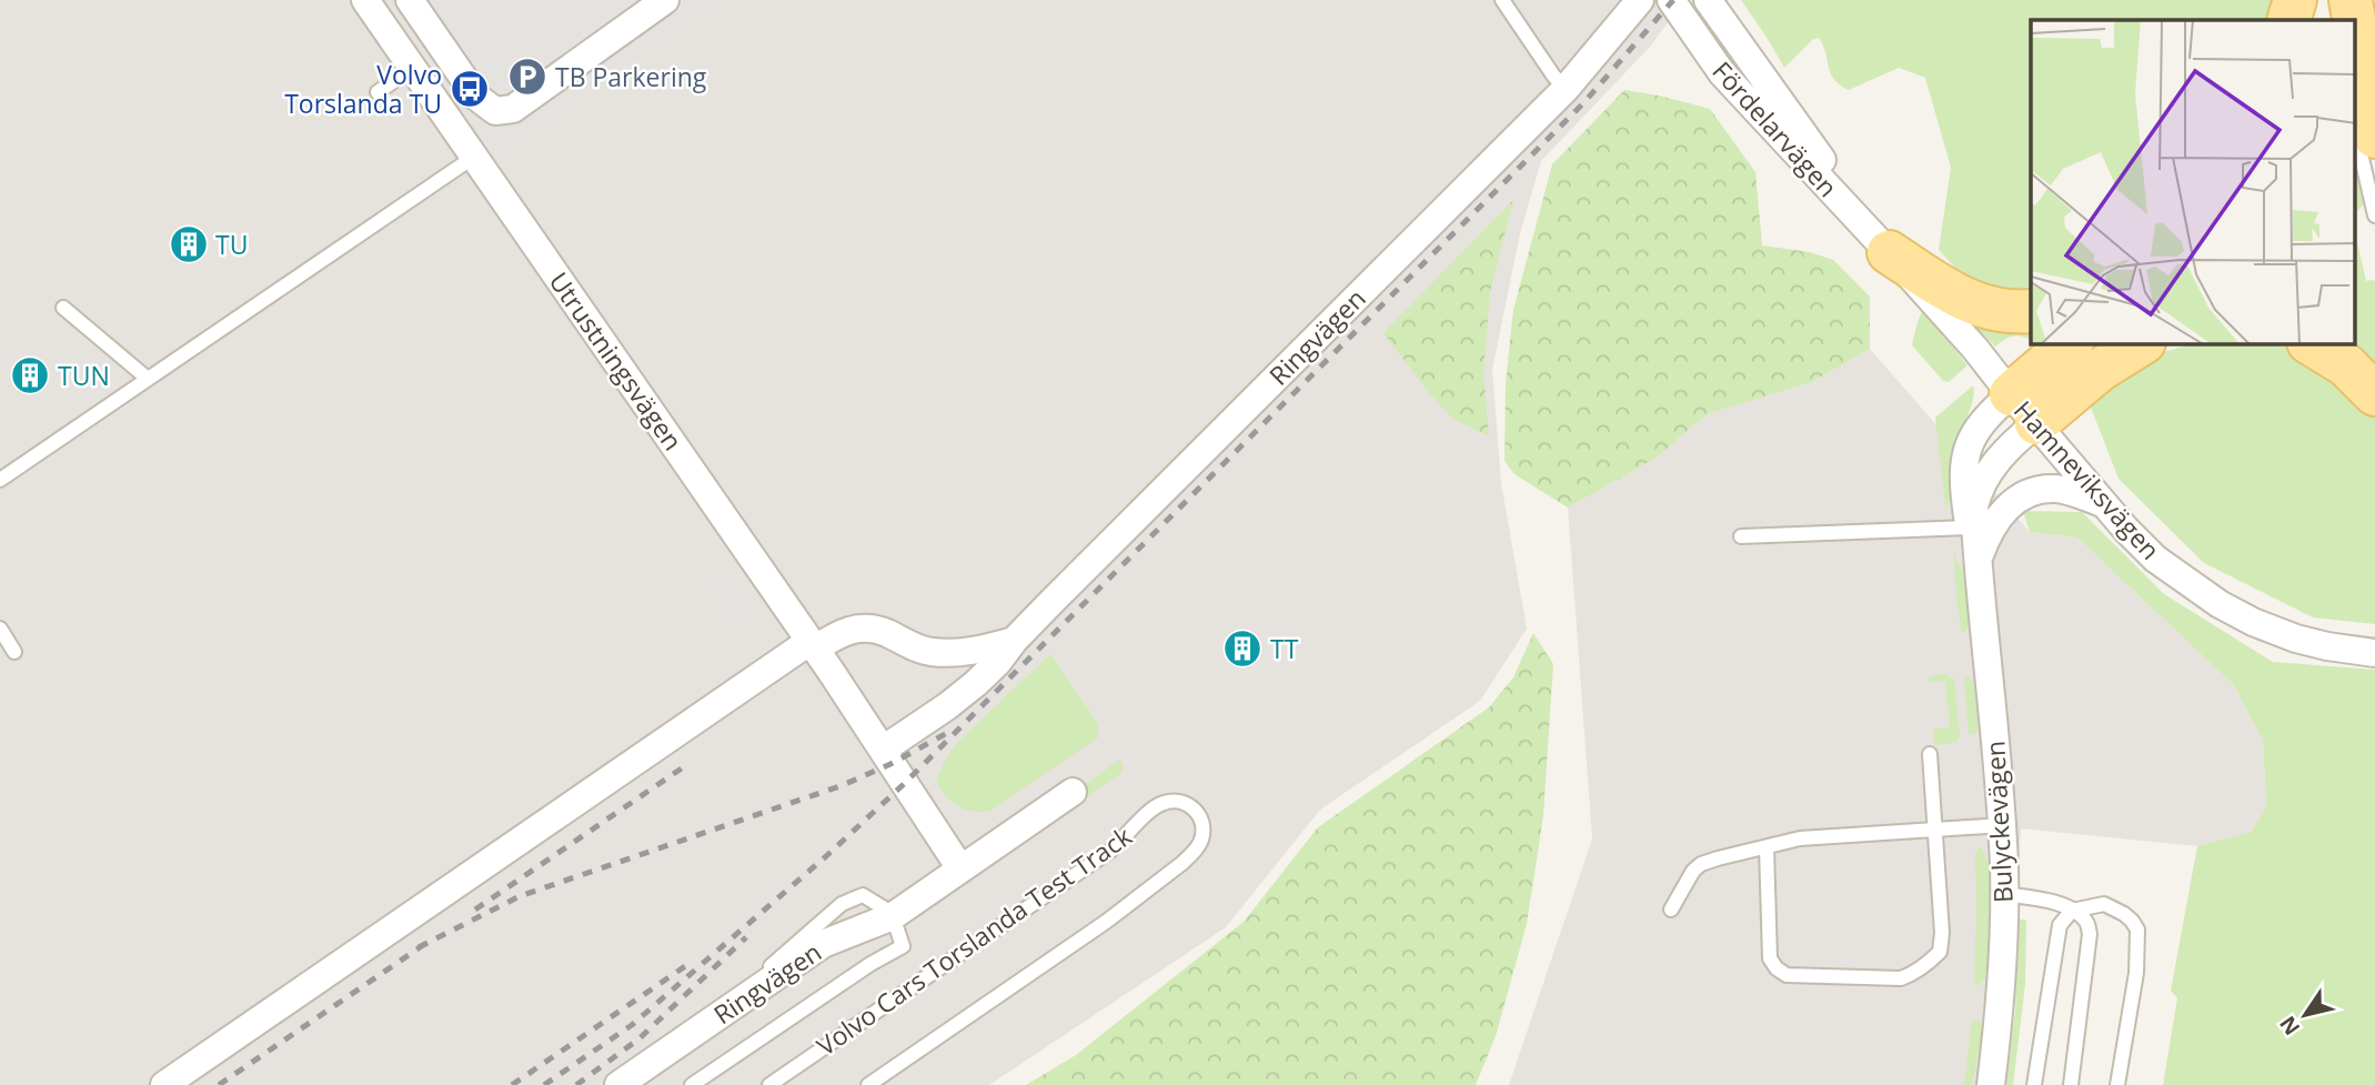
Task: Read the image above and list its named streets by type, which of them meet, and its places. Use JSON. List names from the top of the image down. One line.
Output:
{"streets":{"street":["Fördelarvägen","Ringvägen","Utrustningsvägen","Hamneviksvägen","Bulyckevägen"],"lane":["Volvo Cars Torslanda Test Track"]},"crossings":[["Fördelarvägen","Hamneviksvägen"],["Fördelarvägen","Bulyckevägen"],["Ringvägen","Utrustningsvägen"],["Hamneviksvägen","Bulyckevägen"]],"places":{"parking":["TB Parkering"],"bus stop":["Volvo Torslanda TU"],"building":["TU","TUN","TT"]},"north":"bottom left"}
